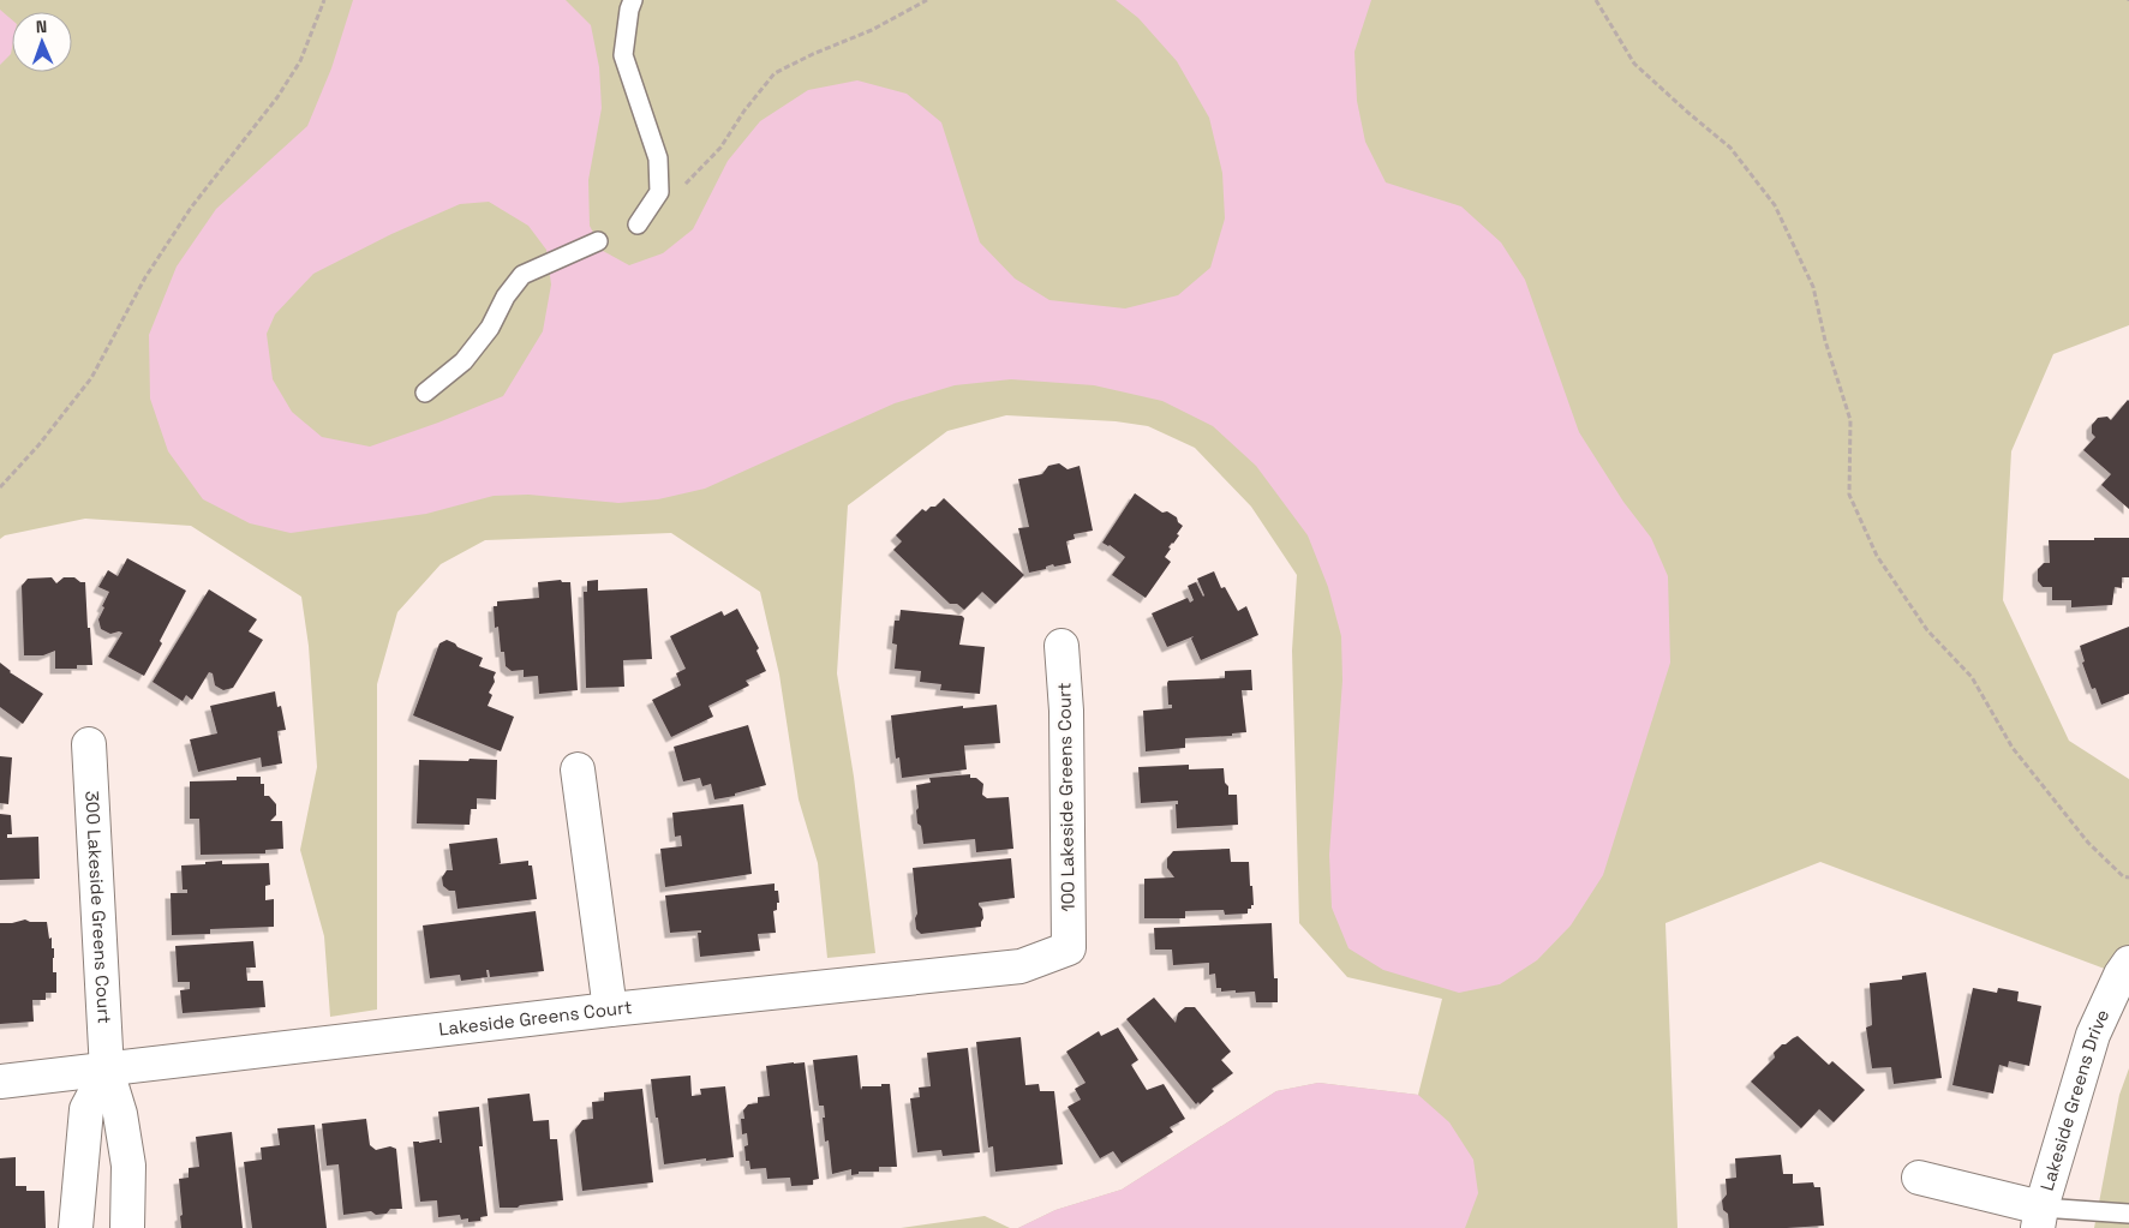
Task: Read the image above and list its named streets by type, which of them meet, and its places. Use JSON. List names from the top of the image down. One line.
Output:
{"streets":{"street":["100 Lakeside Greens Court","300 Lakeside Greens Court","Lakeside Greens Court","Lakeside Greens Drive"]},"crossings":[["100 Lakeside Greens Court","Lakeside Greens Court"],["300 Lakeside Greens Court","Lakeside Greens Court"]],"north":"top"}
